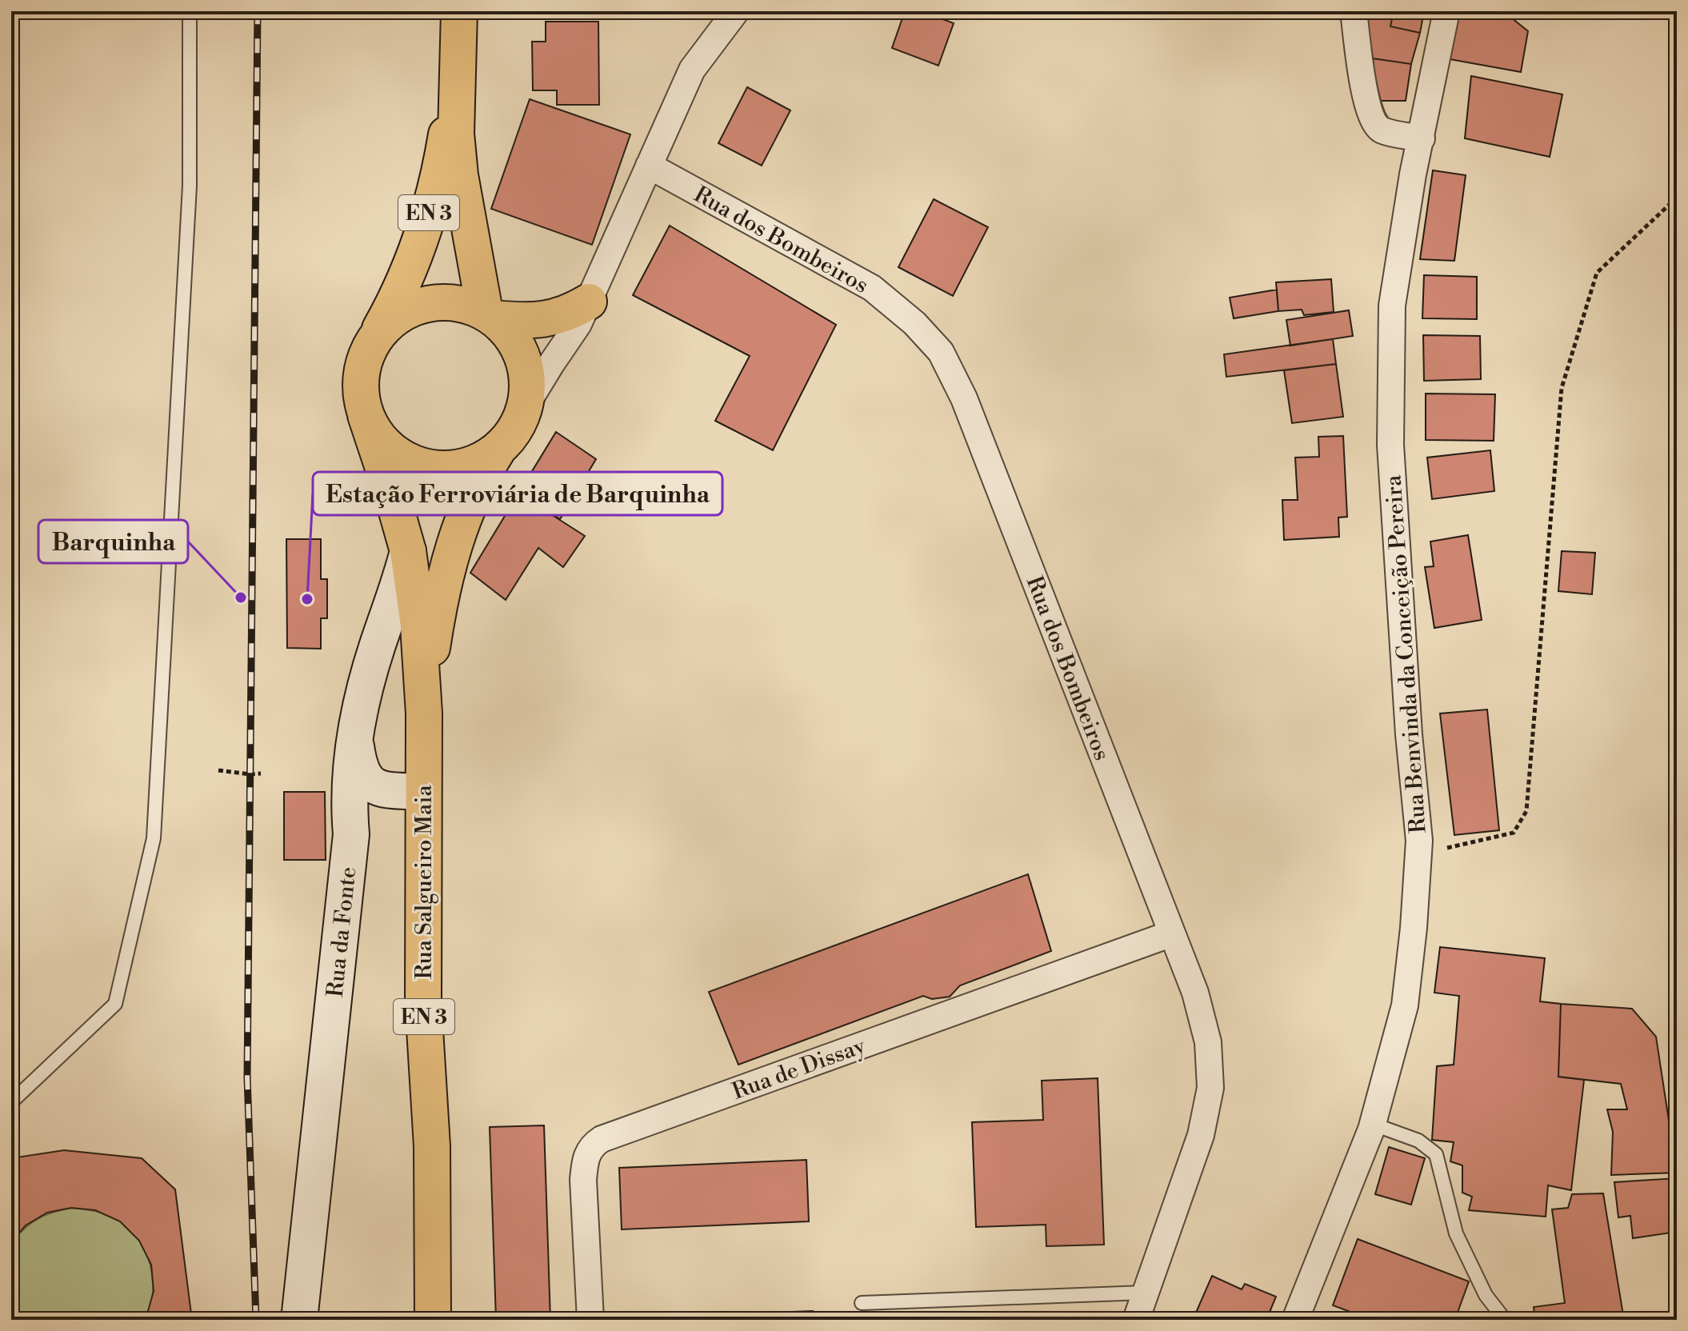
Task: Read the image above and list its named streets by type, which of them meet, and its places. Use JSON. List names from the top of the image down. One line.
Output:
{"streets":{"main road":["EN 3","Rua Salgueiro Maia"],"street":["Rua dos Bombeiros","Rua Benvinda da Conceição Pereira","Rua da Fonte","Rua de Dissay"]},"crossings":[["EN 3","Rua Salgueiro Maia"],["Rua dos Bombeiros","Rua de Dissay"],["Rua Salgueiro Maia","Rua da Fonte"]],"places":["Barquinha","Estação Ferroviária de Barquinha"]}
